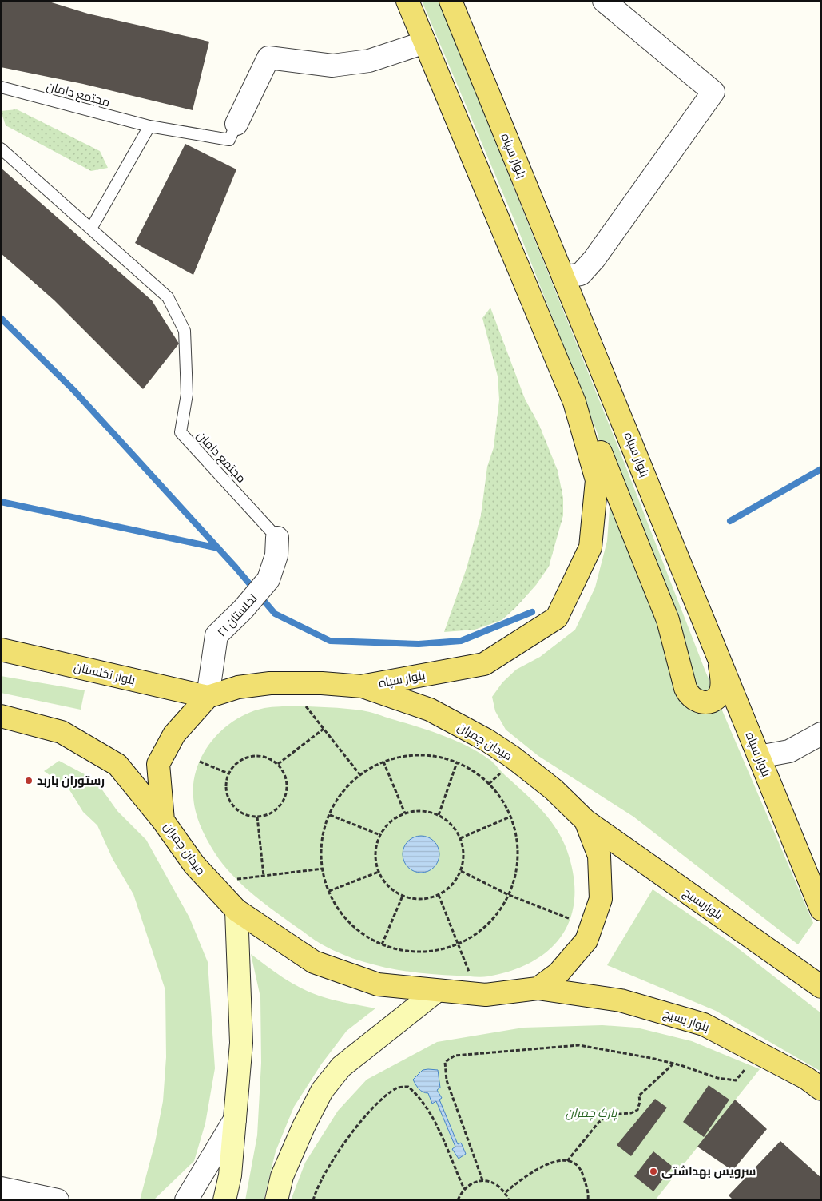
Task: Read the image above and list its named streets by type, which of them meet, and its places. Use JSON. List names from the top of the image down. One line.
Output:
{"streets":{"main road":["بلوار سپاه","بلوار نخلستان","میدان چمران","بلواربسیج","بلوار بسیج"],"street":["نخلستان ۲۱"],"lane":["مجتمع دامان"]},"crossings":[["مجتمع دامان","نخلستان ۲۱"],["بلوار سپاه","میدان چمران"],["نخلستان ۲۱","بلوار نخلستان"],["نخلستان ۲۱","میدان چمران"],["بلوار نخلستان","میدان چمران"],["میدان چمران","بلواربسیج"],["میدان چمران","بلوار بسیج"]],"parks":["پارک چمران"],"places":["رستوران باربد","سرویس بهداشتی"]}
